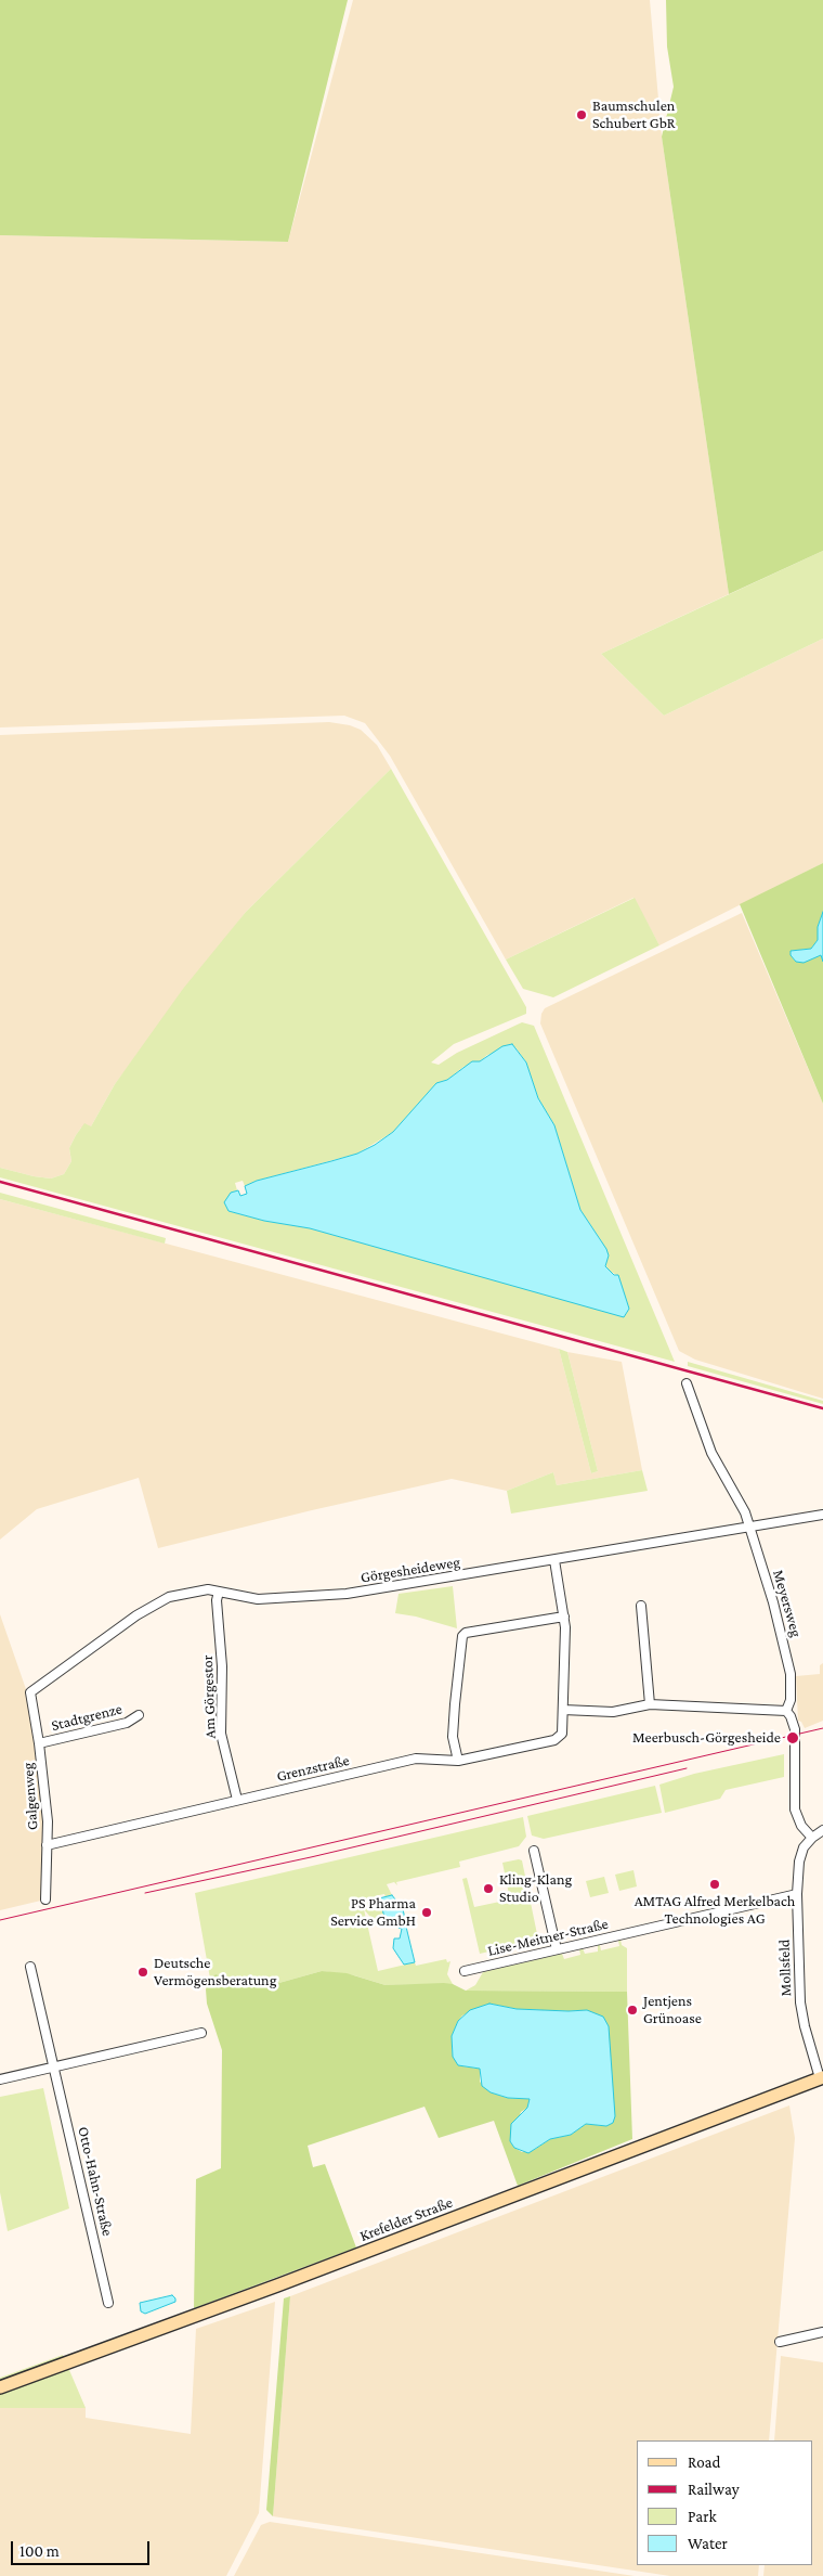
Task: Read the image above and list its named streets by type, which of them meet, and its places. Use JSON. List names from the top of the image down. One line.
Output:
{"streets":{"main road":["Krefelder Straße"],"street":["Görgesheideweg","Meyersweg","Am Görgestor","Stadtgrenze","Grenzstraße","Galgenweg","Lise-Meitner-Straße","Mollsfeld","Otto-Hahn-Straße"]},"crossings":[["Görgesheideweg","Meyersweg"],["Görgesheideweg","Am Görgestor"],["Görgesheideweg","Galgenweg"],["Meyersweg","Mollsfeld"],["Am Görgestor","Grenzstraße"],["Stadtgrenze","Galgenweg"],["Grenzstraße","Galgenweg"],["Lise-Meitner-Straße","Mollsfeld"],["Mollsfeld","Krefelder Straße"]],"places":["Baumschulen Schubert GbR","Meerbusch-Görgesheide","AMTAG Alfred Merkelbach Technologies AG","Kling-Klang Studio","PS Pharma Service GmbH","Deutsche Vermögensberatung","Jentjens Grünoase"],"legend":["Road","Railway","Park","Water"],"scale_bar":"100 m"}
